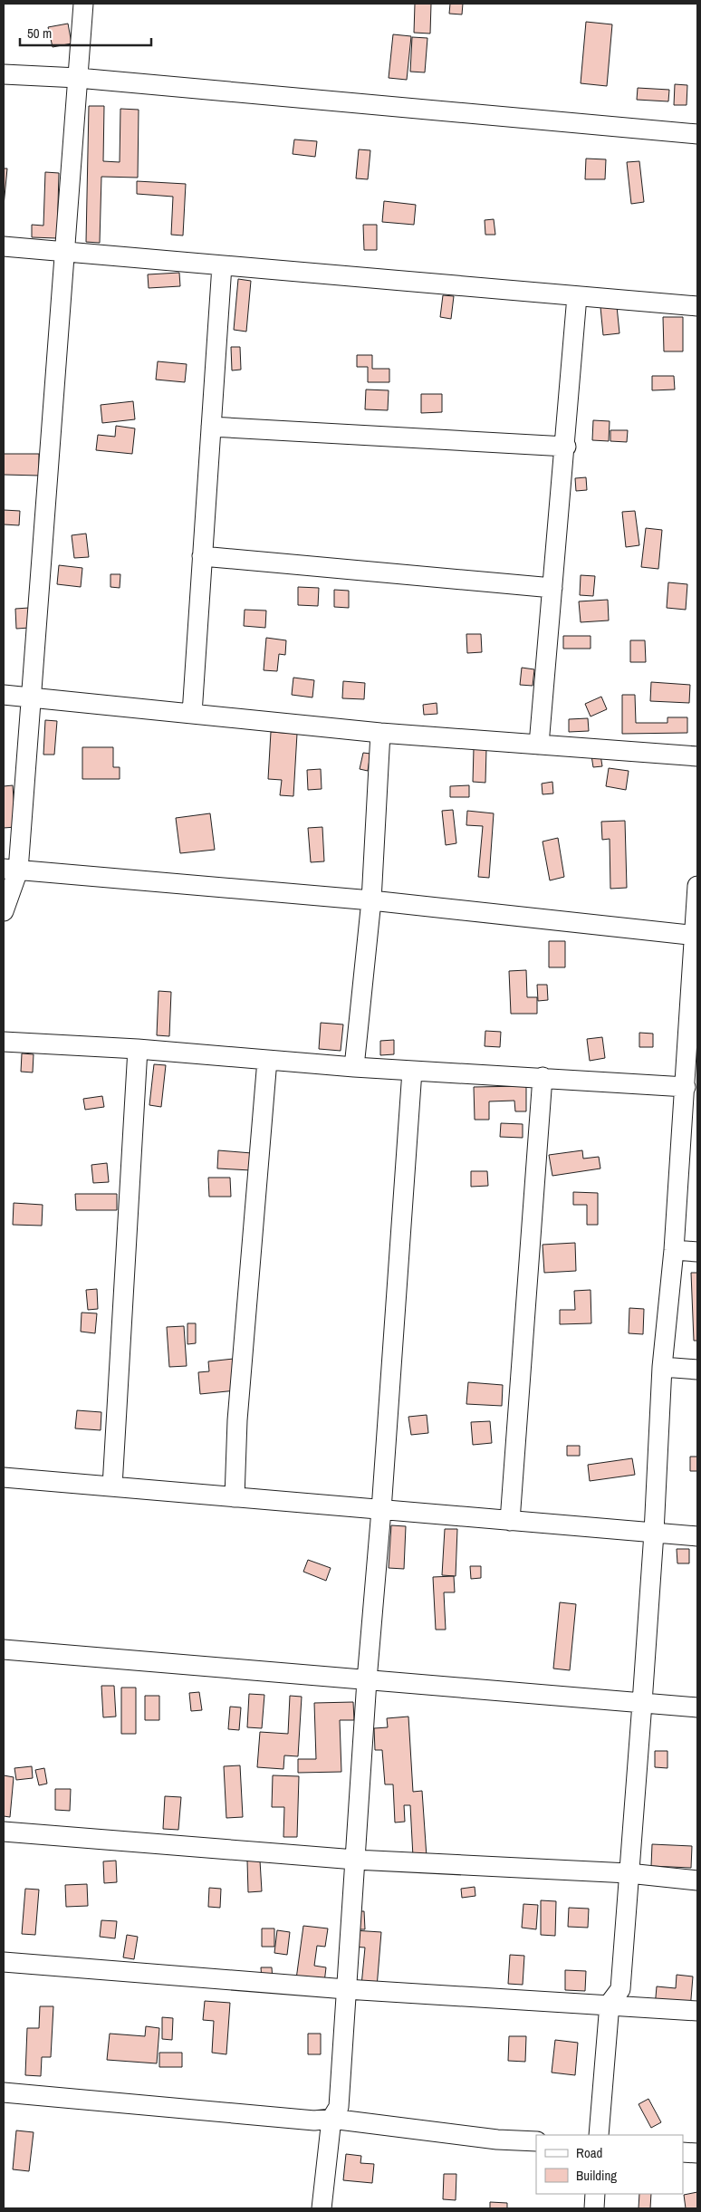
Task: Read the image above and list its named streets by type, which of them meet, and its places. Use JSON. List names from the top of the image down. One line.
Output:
{"legend":["Road","Building"],"scale_bar":"50 m"}
